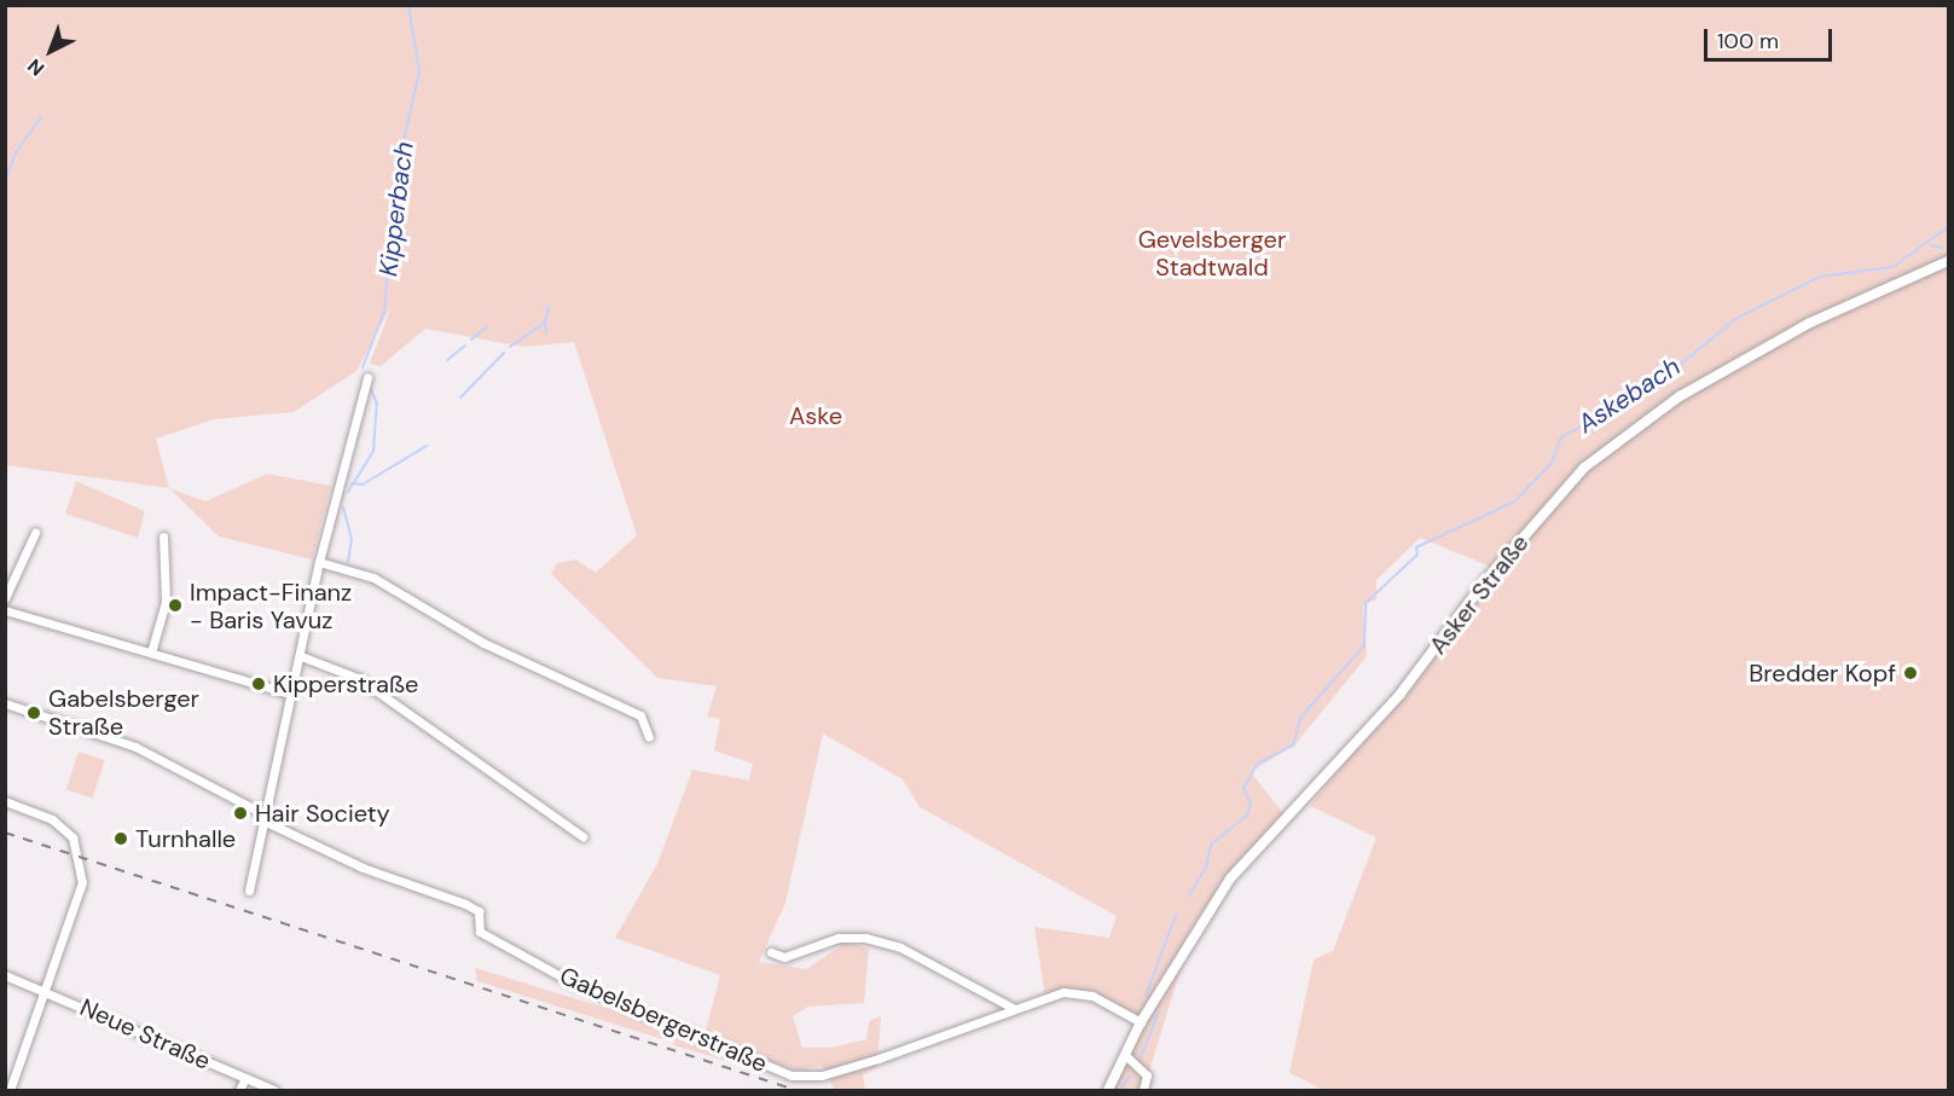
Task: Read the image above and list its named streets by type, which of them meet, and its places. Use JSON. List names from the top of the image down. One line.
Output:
{"streets":{"street":["Asker Straße","Gabelsbergerstraße","Neue Straße"]},"crossings":[["Asker Straße","Gabelsbergerstraße"]],"water":["Kipperbach","Askebach"],"parks":["Gevelsberger Stadtwald","Aske"],"places":["Impact-Finanz - Baris Yavuz","Bredder Kopf","Kipperstraße","Gabelsberger Straße","Hair Society","Turnhalle"],"scale_bar":"100 m","north":"bottom left"}
